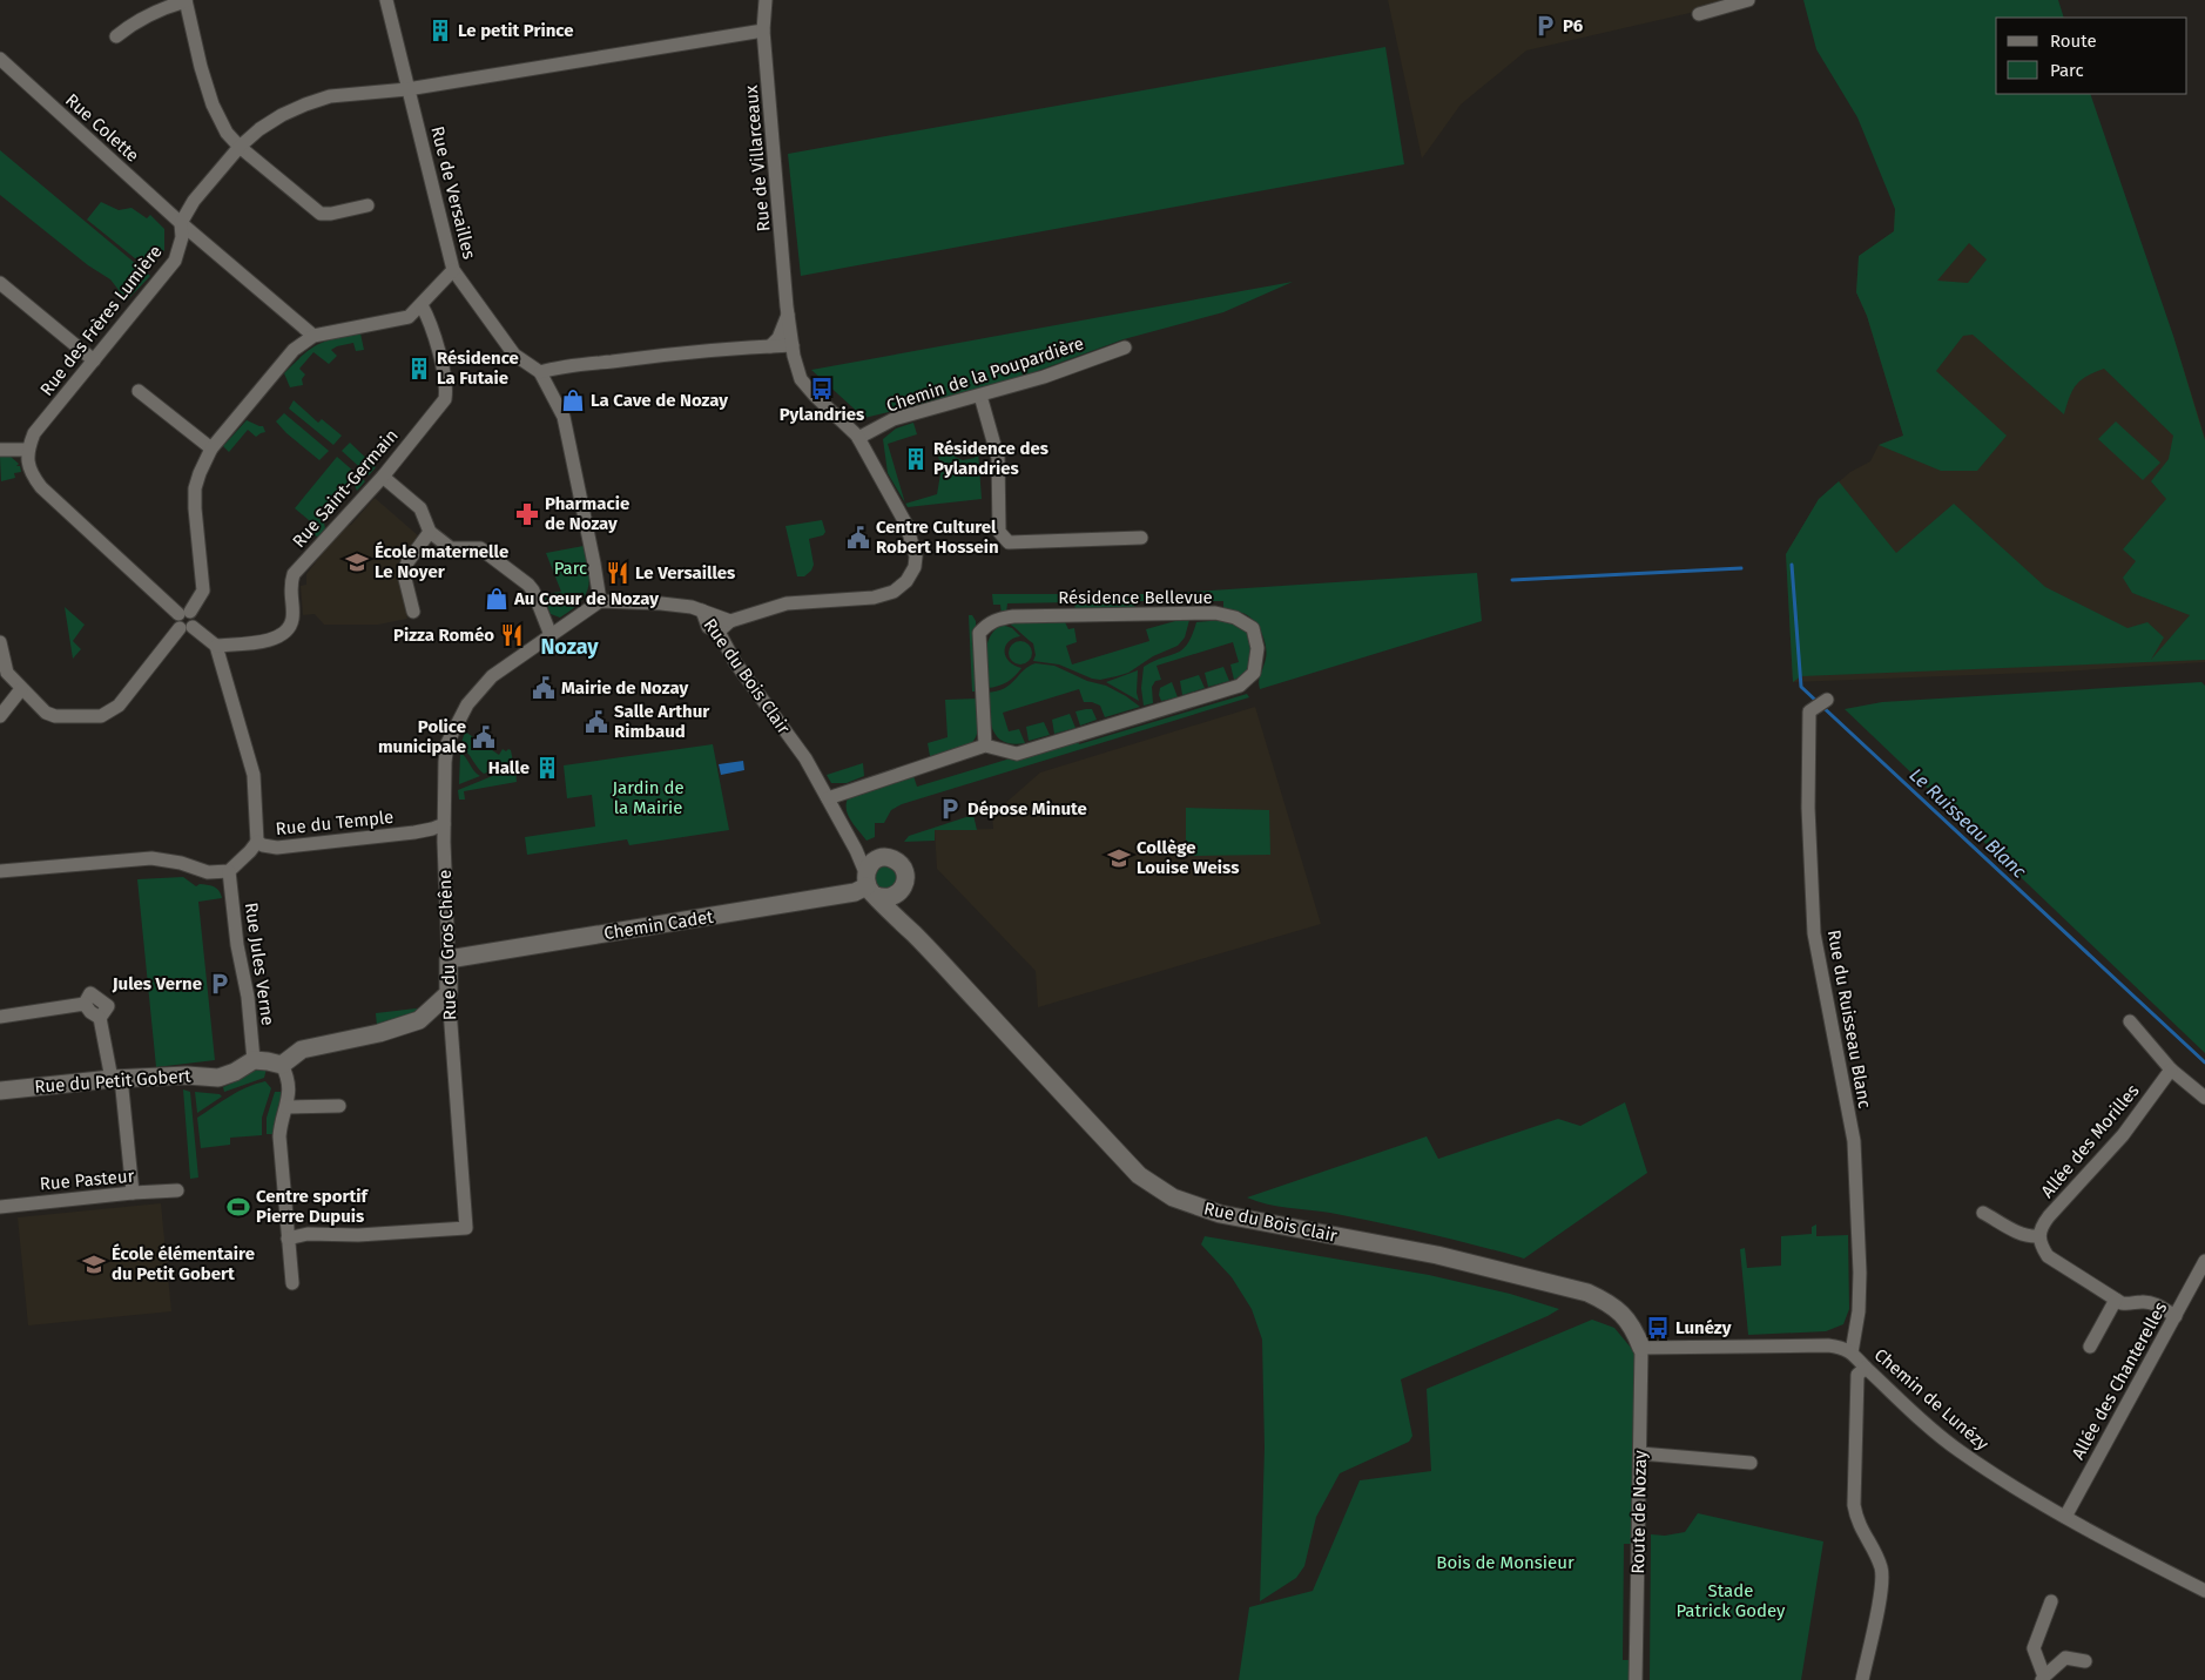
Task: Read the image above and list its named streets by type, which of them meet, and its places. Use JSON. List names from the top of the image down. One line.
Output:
{"streets":{"street":["Rue Colette","Rue de Villarceaux","Rue de Versailles","Rue des Frères Lumière","Chemin de la Poupardière","Rue Saint-Germain","Résidence Bellevue","Rue du Bois Clair","Rue du Temple","Chemin Cadet","Rue du Gros Chêne","Rue Jules Verne","Rue du Ruisseau Blanc","Rue du Petit Gobert","Allée des Morilles","Rue Pasteur","Allée des Chanterelles","Chemin de Lunézy","Route de Nozay"]},"crossings":[["Rue Colette","Rue des Frères Lumière"],["Rue de Villarceaux","Rue des Frères Lumière"],["Rue de Villarceaux","Chemin de la Poupardière"],["Rue de Versailles","Rue des Frères Lumière"],["Rue de Versailles","Rue du Bois Clair"],["Rue du Bois Clair","Chemin Cadet"],["Rue du Bois Clair","Chemin de Lunézy"],["Rue du Bois Clair","Route de Nozay"],["Rue du Temple","Rue du Gros Chêne"],["Rue du Temple","Rue Jules Verne"],["Chemin Cadet","Rue du Gros Chêne"],["Rue Jules Verne","Rue du Petit Gobert"],["Rue du Ruisseau Blanc","Chemin de Lunézy"],["Allée des Chanterelles","Chemin de Lunézy"],["Chemin de Lunézy","Route de Nozay"]],"districts":["Nozay"],"water":["Le Ruisseau Blanc"],"parks":["Parc","Jardin de la Mairie","Bois de Monsieur","Stade Patrick Godey"],"places":{"parking":["P6","Dépose Minute","Jules Verne"],"building":["Le petit Prince","Résidence La Futaie","Résidence des Pylandries","Halle"],"bus stop":["Pylandries","Lunézy"],"shop":["La Cave de Nozay","Au Cœur de Nozay"],"pharmacy":["Pharmacie de Nozay"],"public building":["Centre Culturel Robert Hossein","Mairie de Nozay","Salle Arthur Rimbaud","Police municipale"],"school or university":["École maternelle Le Noyer","Collège Louise Weiss","École élémentaire du Petit Gobert"],"restaurant":["Le Versailles","Pizza Roméo"],"sports":["Centre sportif Pierre Dupuis"]},"legend":["Route","Parc"]}
